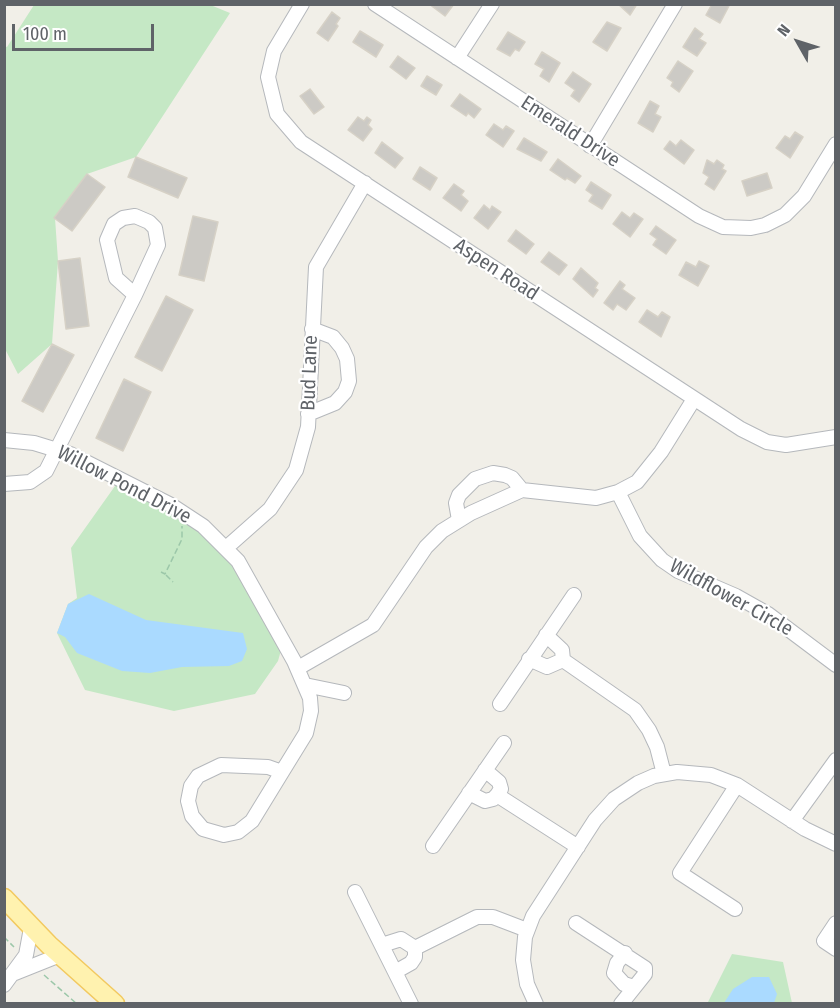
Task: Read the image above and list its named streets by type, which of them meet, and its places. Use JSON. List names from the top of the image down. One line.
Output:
{"streets":{"street":["Emerald Drive","Aspen Road","Bud Lane","Willow Pond Drive","Wildflower Circle"]},"crossings":[["Aspen Road","Bud Lane"],["Bud Lane","Willow Pond Drive"]],"scale_bar":"100 m","north":"top left"}
